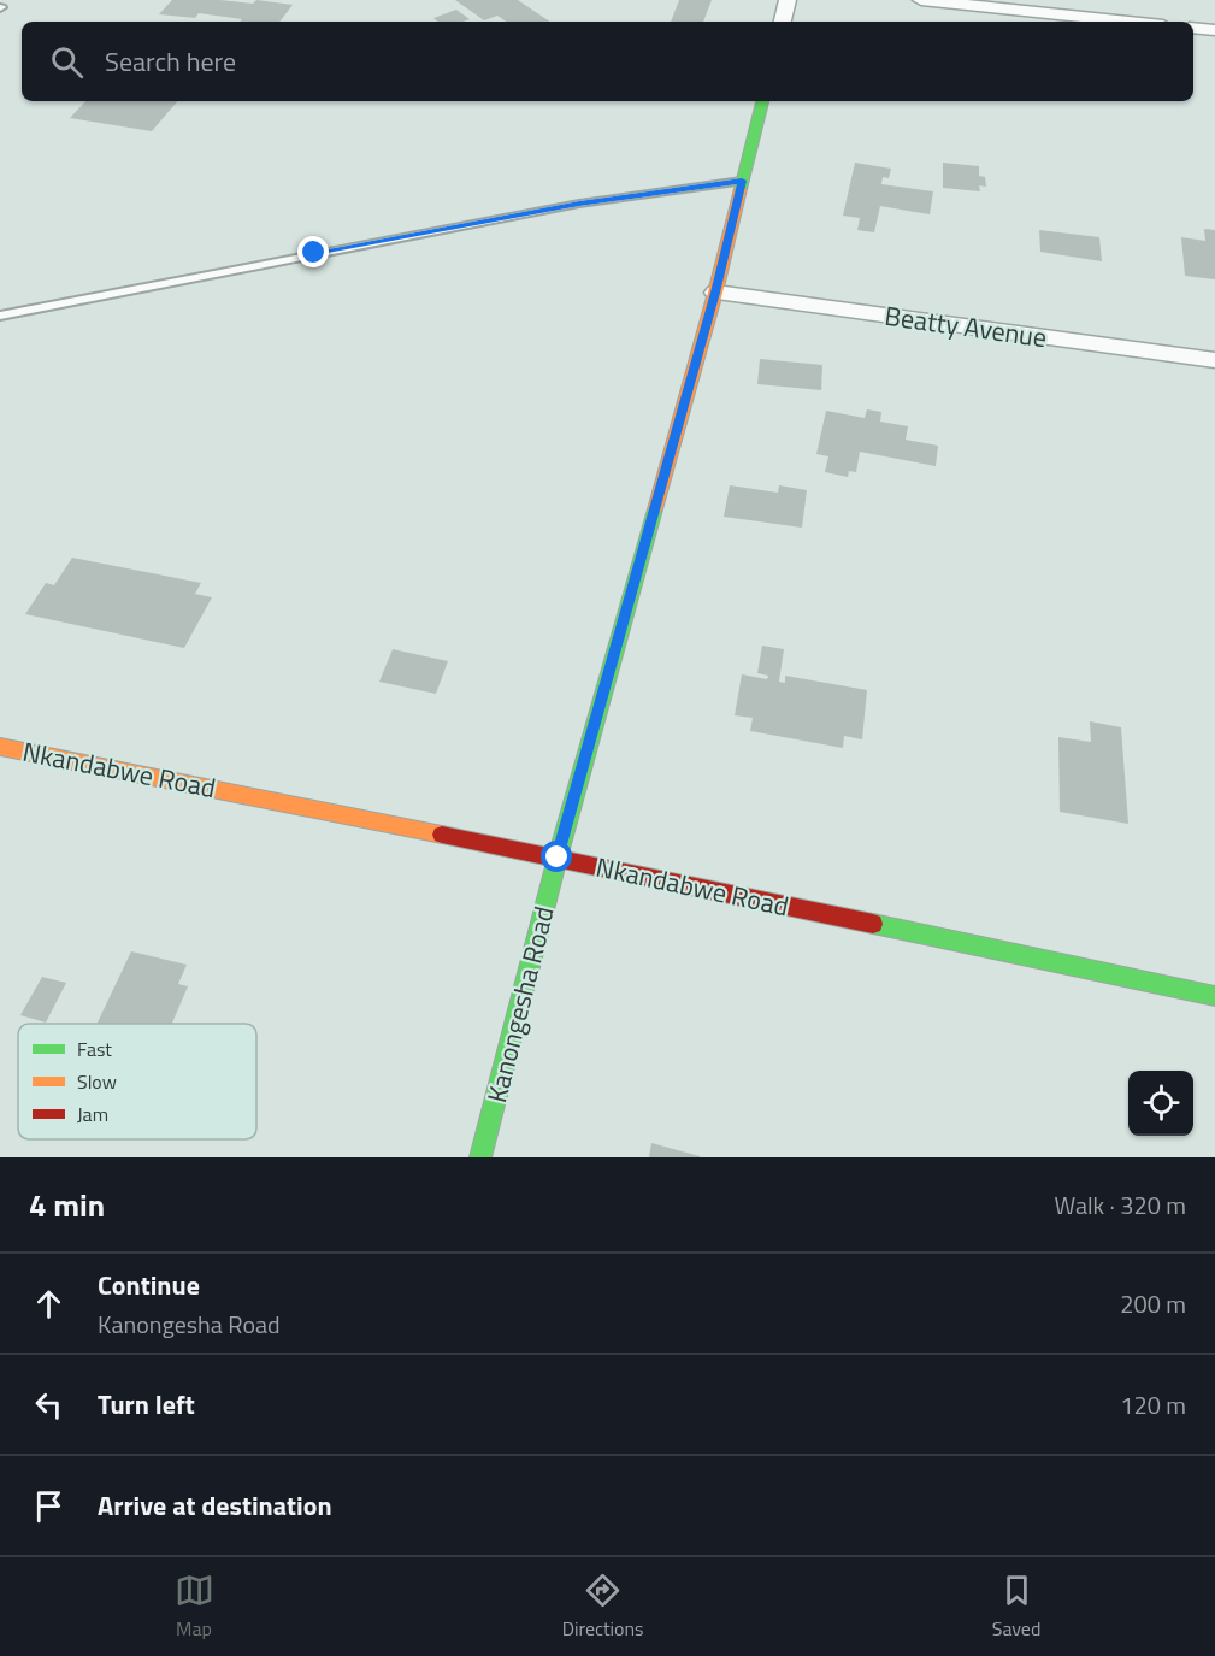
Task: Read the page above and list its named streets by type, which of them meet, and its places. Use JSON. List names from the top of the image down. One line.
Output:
{"streets":{"street":["Beatty Avenue","Nkandabwe Road","Kanongesha Road"]},"crossings":[["Beatty Avenue","Kanongesha Road"],["Nkandabwe Road","Kanongesha Road"]],"legend":["Fast","Slow","Jam"],"page":{"search":"Search here","heading":["4 min","Walk · 320 m"],"list":[["Continue","Kanongesha Road","200 m"],["Turn left","120 m"],"Arrive at destination"],"nav":["Map","Directions","Saved"]}}
